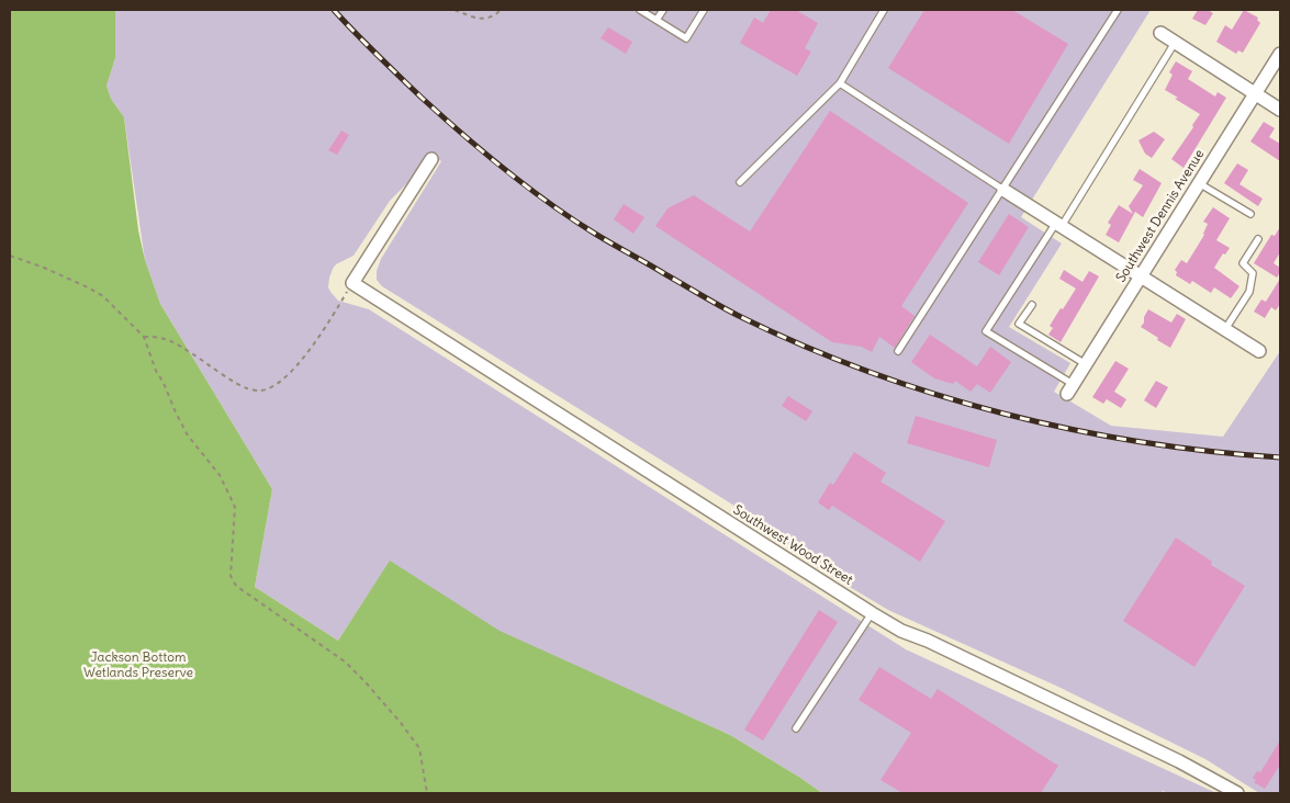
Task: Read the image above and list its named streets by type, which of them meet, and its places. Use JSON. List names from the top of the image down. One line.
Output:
{"streets":{"street":["Southwest Dennis Avenue","Southwest Wood Street"]},"parks":["Jackson Bottom Wetlands Preserve"]}
